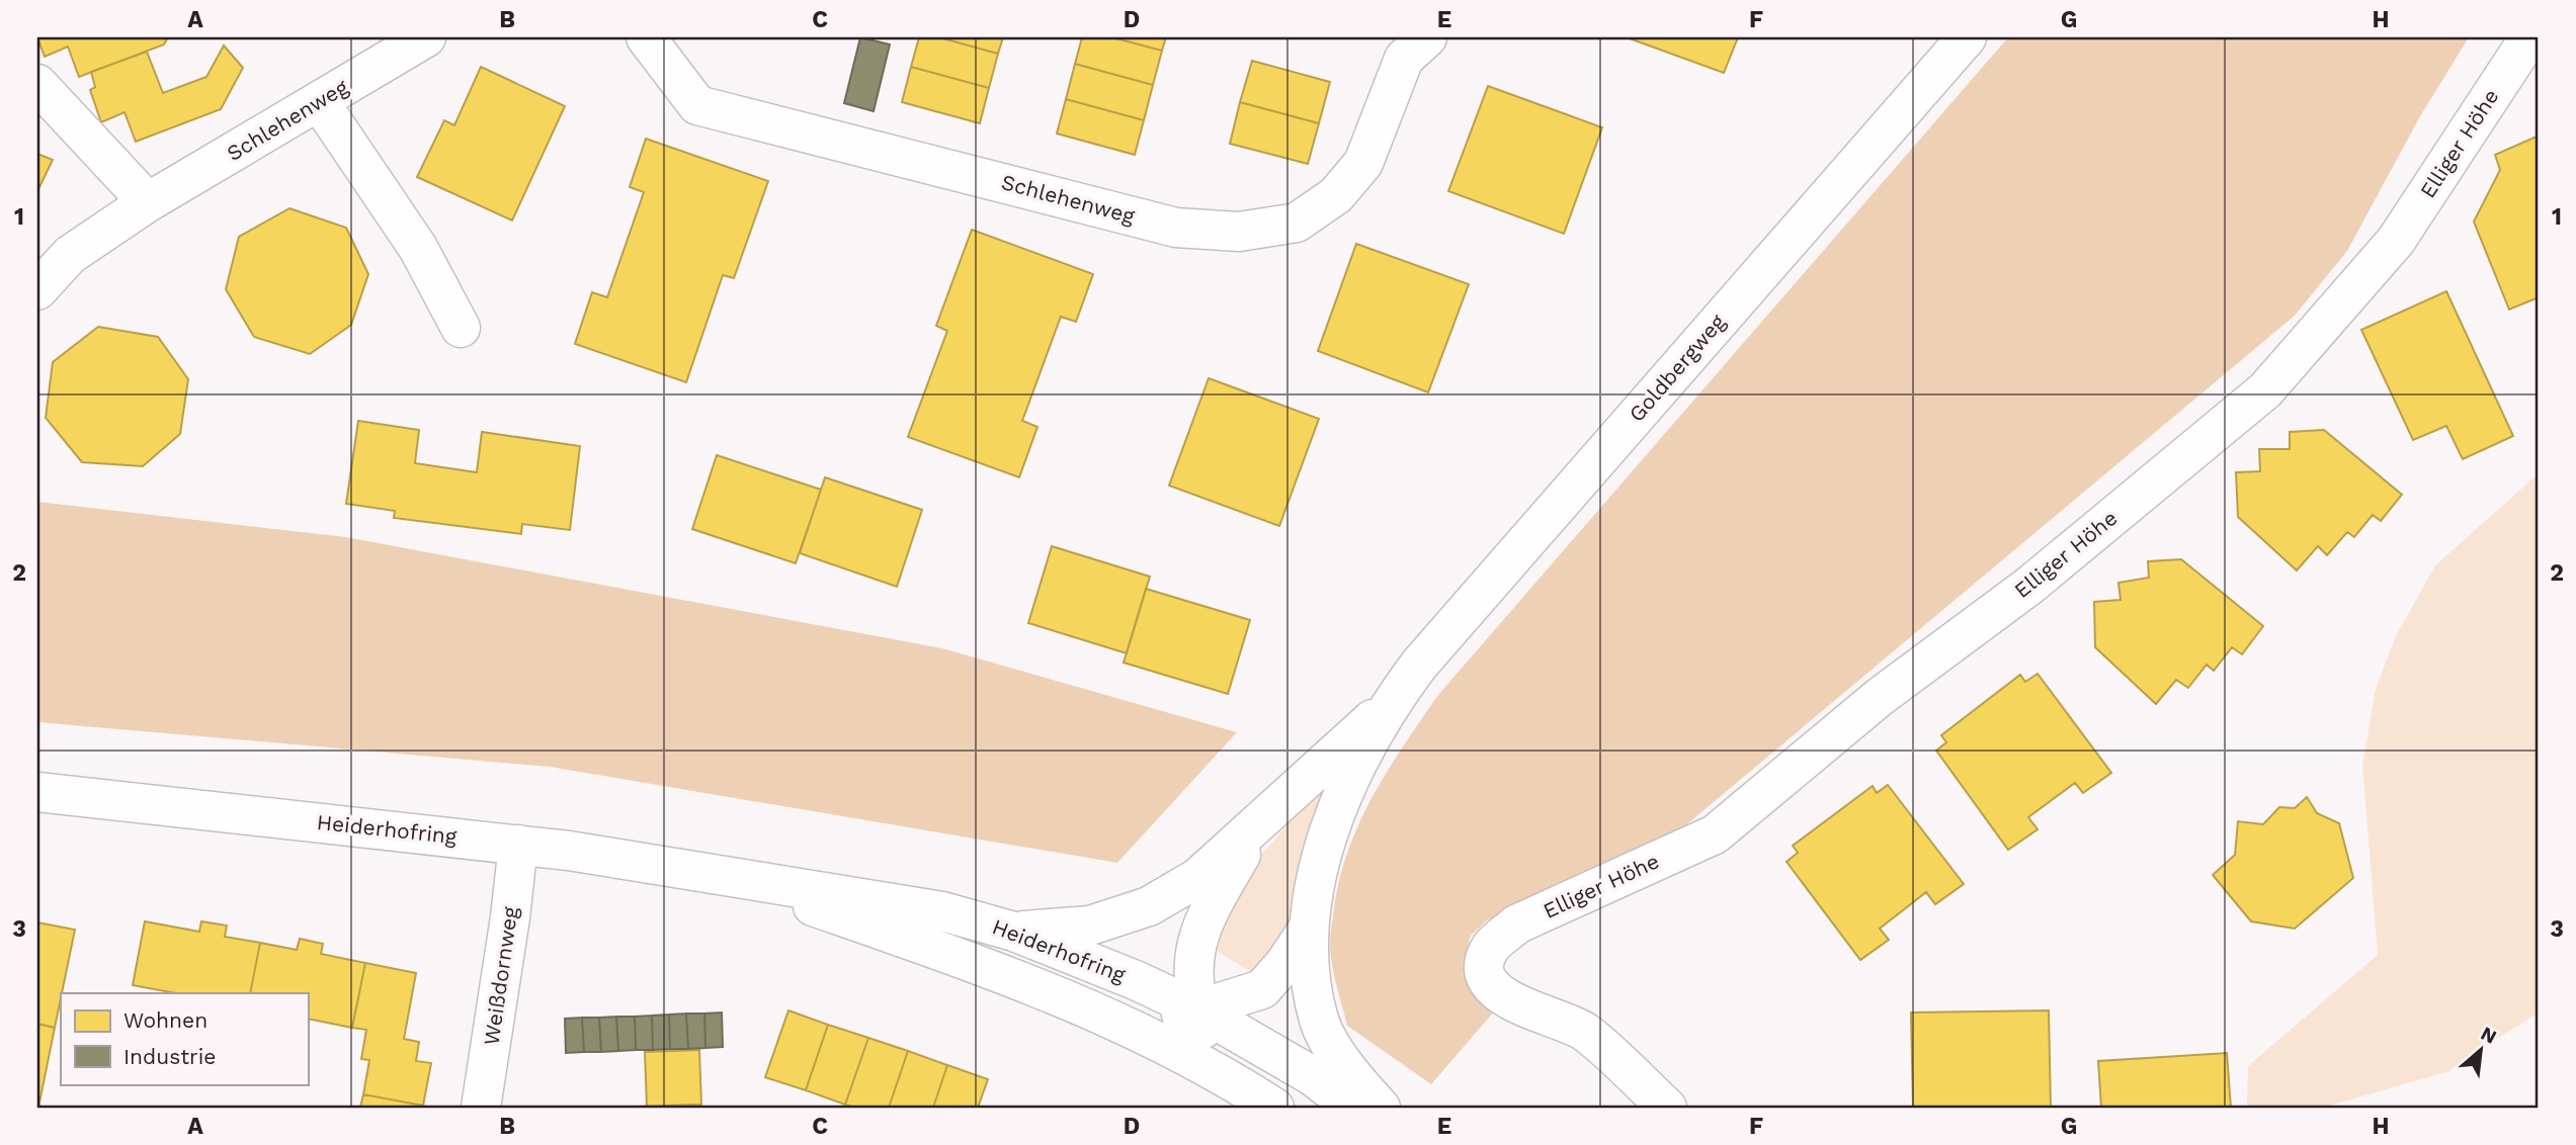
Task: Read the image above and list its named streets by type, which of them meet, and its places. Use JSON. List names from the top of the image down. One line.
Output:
{"streets":{"street":["Schlehenweg","Elliger Höhe","Goldbergweg","Heiderhofring","Weißdornweg"]},"crossings":[["Goldbergweg","Heiderhofring"],["Heiderhofring","Weißdornweg"]],"legend":["Wohnen","Industrie"],"north":"top right","grid":{"columns":["A","B","C","D","E","F","G","H"],"rows":["1","2","3"]}}
